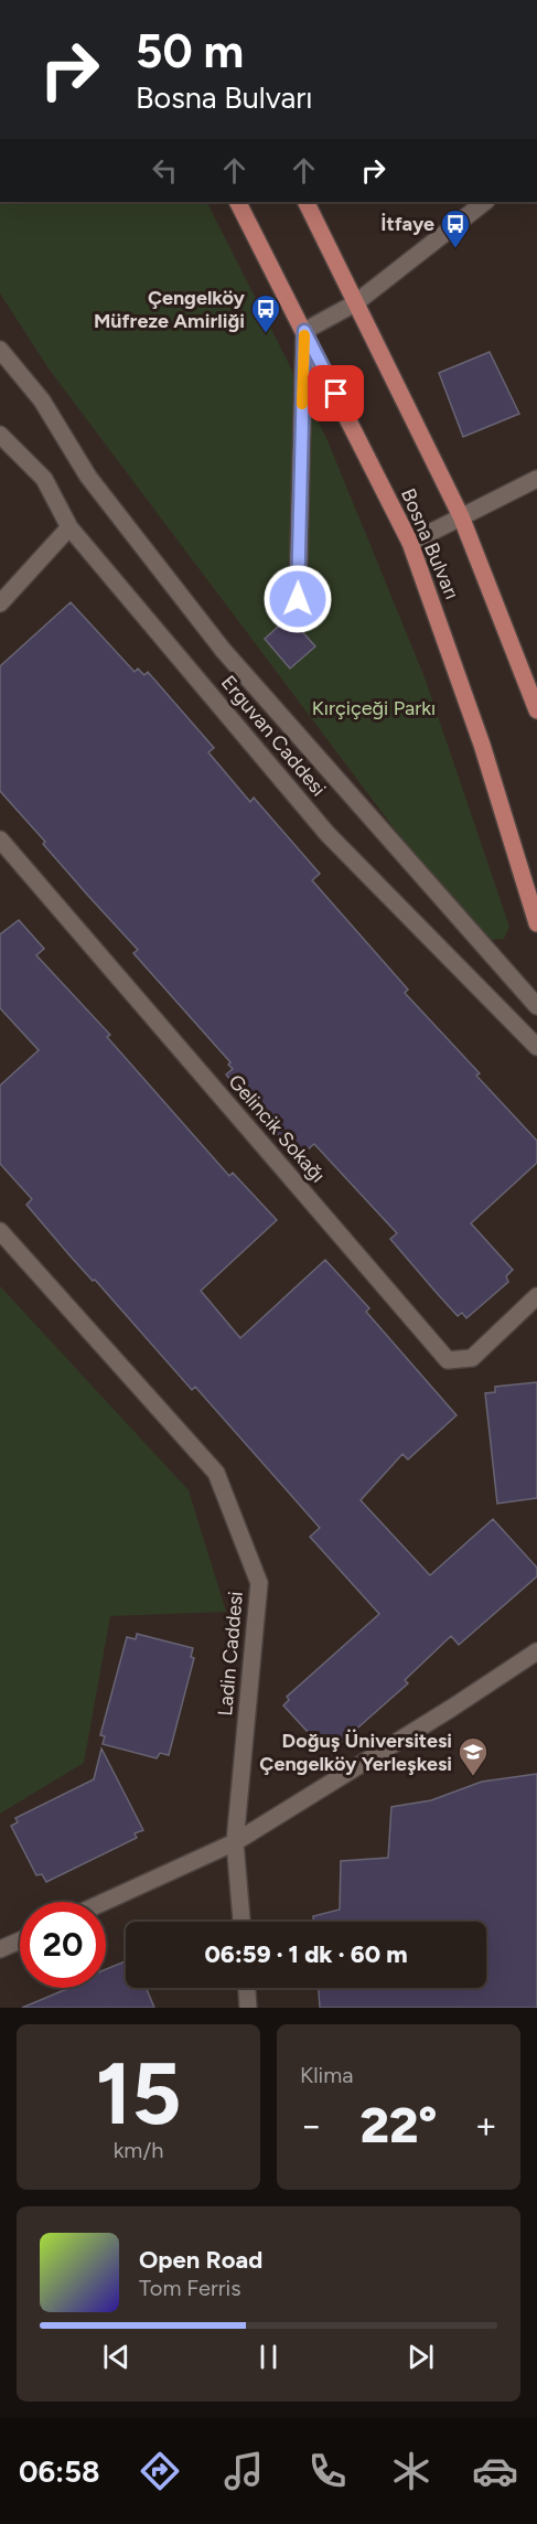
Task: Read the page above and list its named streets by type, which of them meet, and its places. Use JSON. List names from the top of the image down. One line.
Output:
{"streets":{"main road":["Bosna Bulvarı"],"street":["Erguvan Caddesi","Gelincik Sokağı","Ladin Caddesi"]},"parks":["Kırçiçeği Parkı"],"places":{"bus stop":["İtfaye","Çengelköy Müfreze Amirliği"],"school or university":["Doğuş Üniversitesi Çengelköy Yerleşkesi"]},"page":{"turn":["50 m","Bosna Bulvarı"],"limit":"20","trip":"06:59 · 1 dk · 60 m","tile":[["15","km/h"],"Klima"],"heat":["−","22°","+"],"song":["Open Road","Tom Ferris"],"tabs":"06:58"}}
